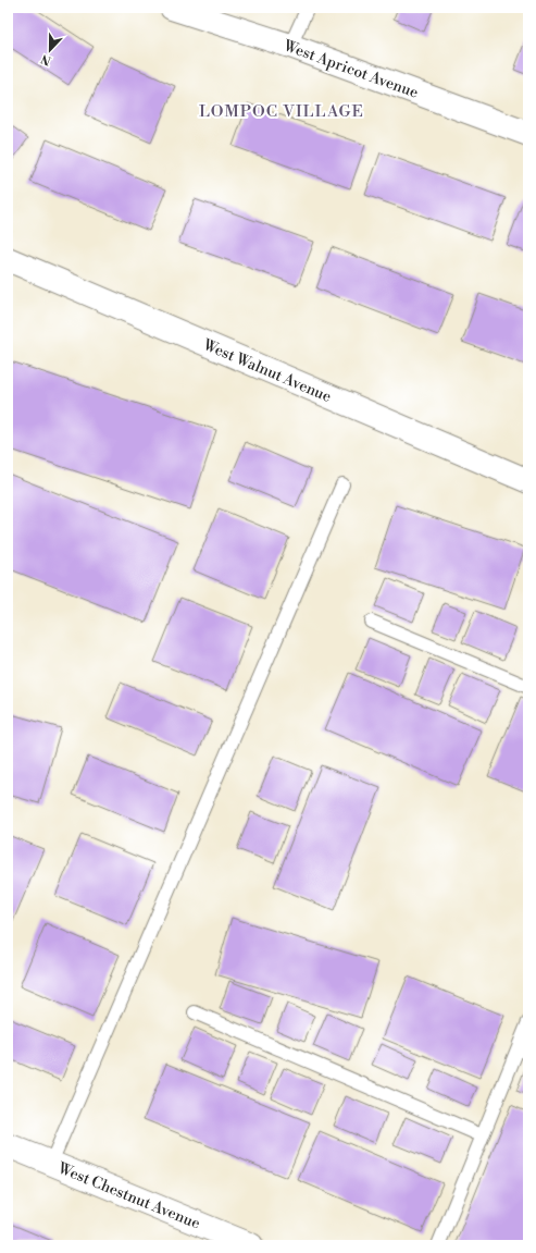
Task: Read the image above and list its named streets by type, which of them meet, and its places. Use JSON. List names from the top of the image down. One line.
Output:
{"streets":{"street":["West Apricot Avenue","West Walnut Avenue","West Chestnut Avenue"]},"districts":["LOMPOC VILLAGE"],"north":"bottom"}
